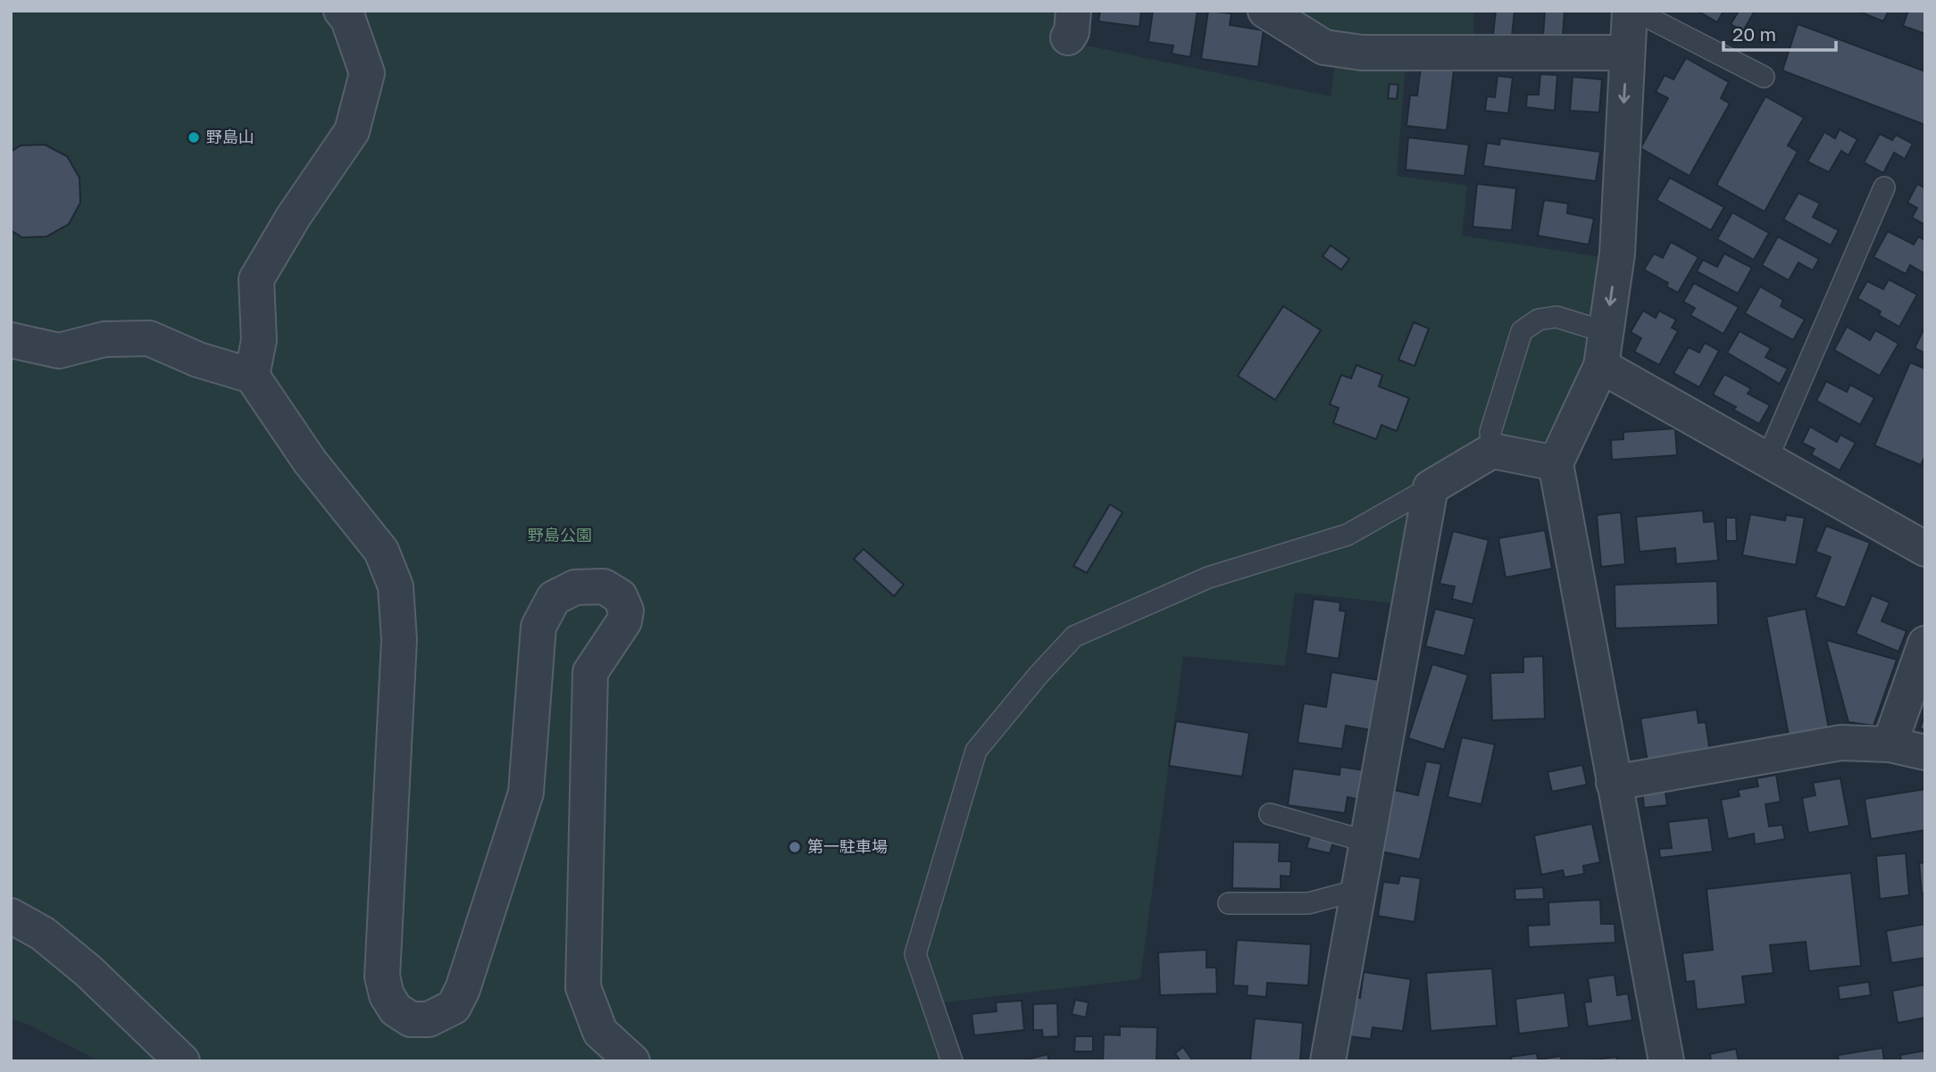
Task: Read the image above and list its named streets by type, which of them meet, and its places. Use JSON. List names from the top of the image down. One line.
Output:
{"parks":["野島公園"],"places":["野島山","第一駐車場"],"scale_bar":"20 m"}
